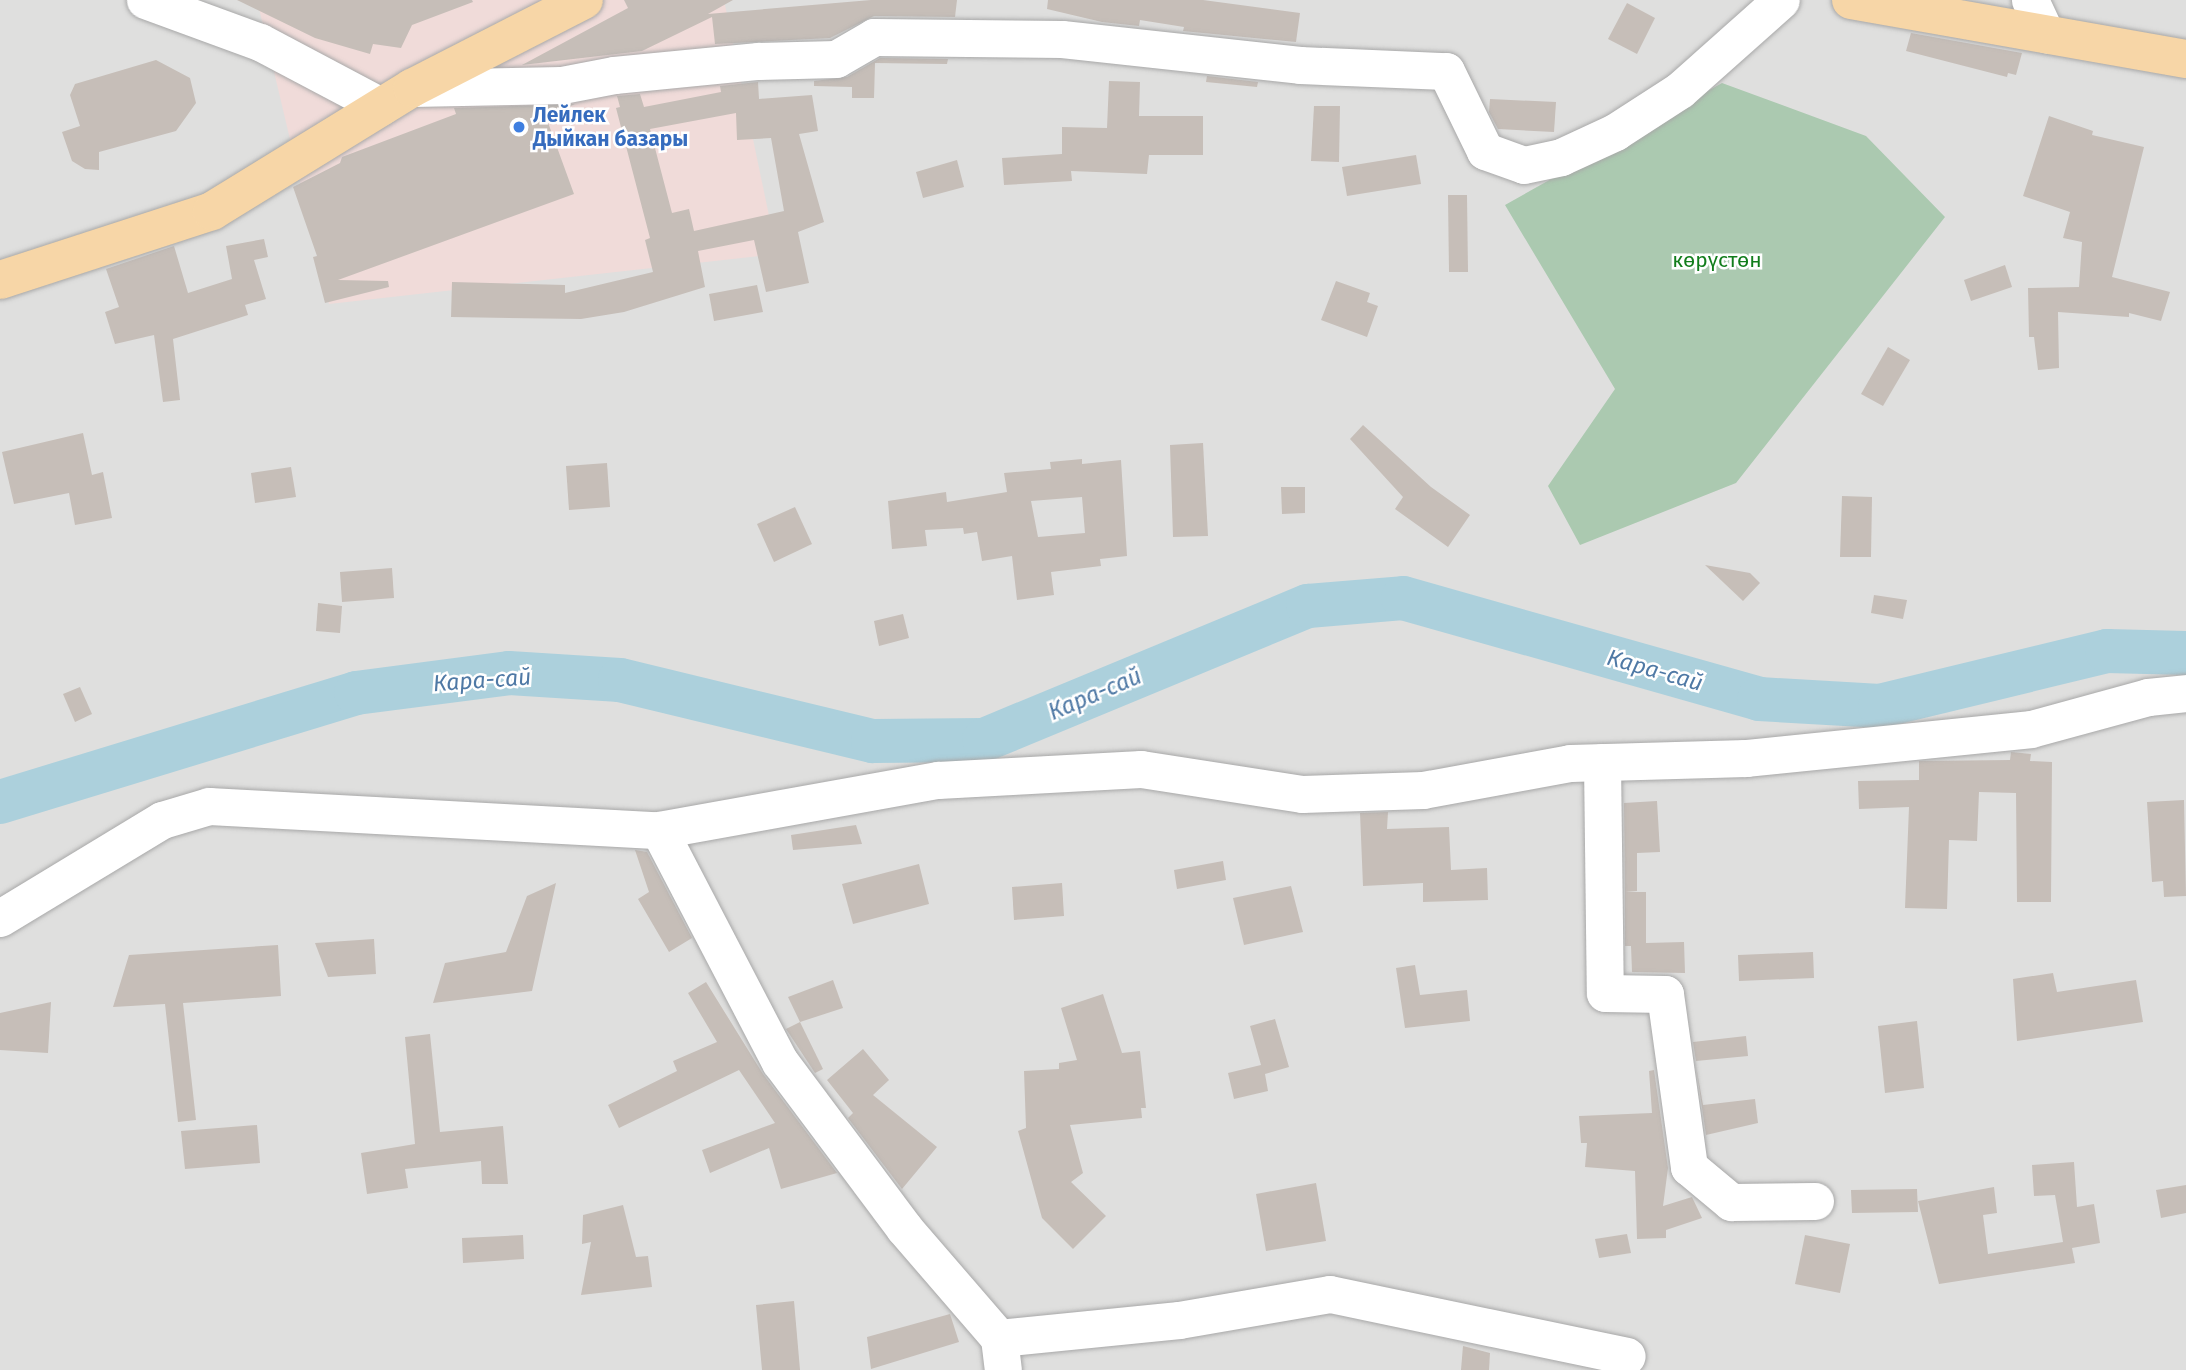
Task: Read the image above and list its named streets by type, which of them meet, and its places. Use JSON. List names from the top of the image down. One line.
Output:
{"water":["Кара-сай"],"parks":["көрүстөн"],"places":["Лейлек Дыйкан базары"]}
